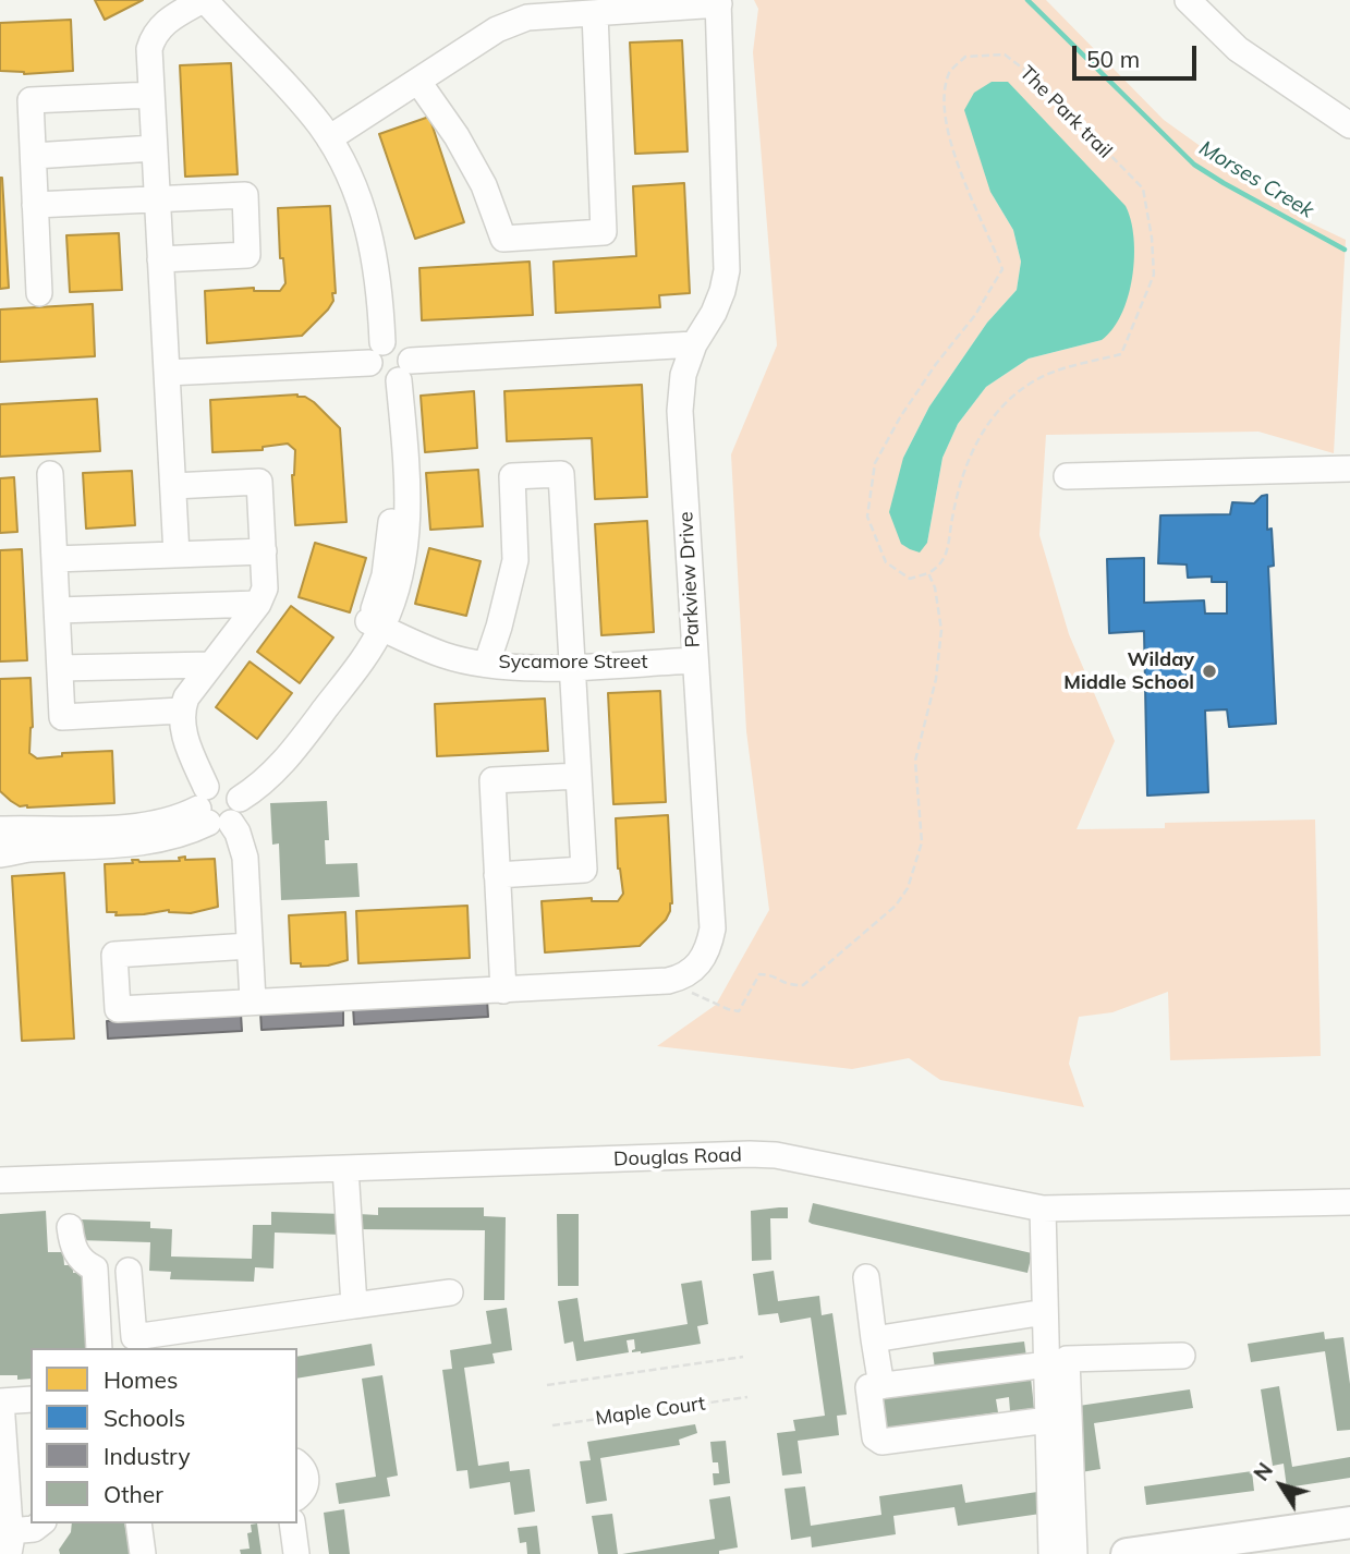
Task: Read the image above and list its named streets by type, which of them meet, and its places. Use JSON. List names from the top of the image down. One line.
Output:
{"streets":{"street":["Parkview Drive","Sycamore Street","Douglas Road"],"path":["The Park trail","Maple Court"]},"crossings":[["Parkview Drive","Sycamore Street"]],"water":["Morses Creek"],"places":["Wilday Middle School"],"legend":["Homes","Schools","Industry","Other"],"scale_bar":"50 m","north":"top left"}
